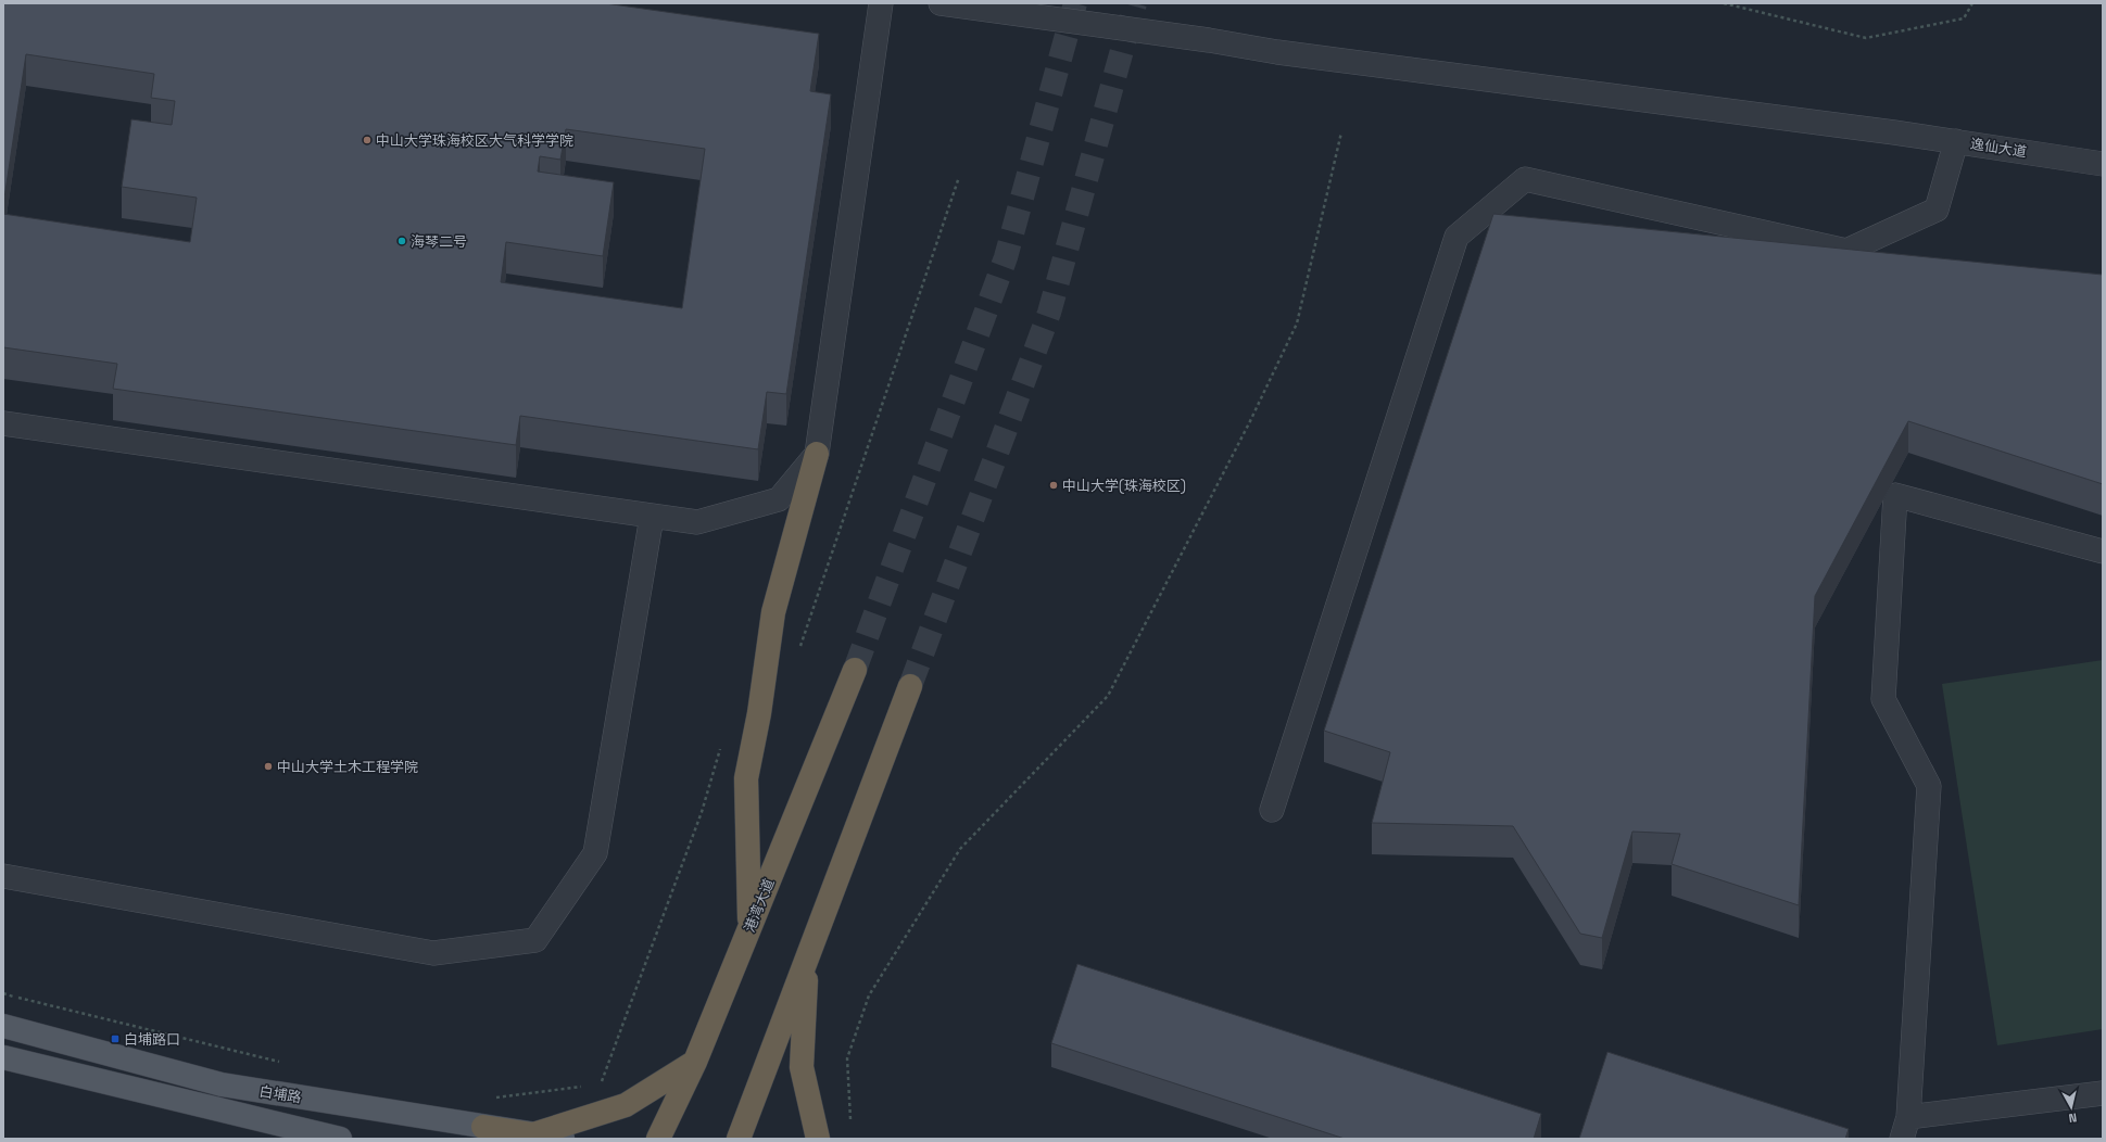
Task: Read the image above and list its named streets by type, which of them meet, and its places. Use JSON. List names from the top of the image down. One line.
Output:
{"streets":{"highway":["港湾大道"],"main road":["白埔路"],"lane":["逸仙大道"]},"places":{"other":["中山大学珠海校区大气科学学院","海琴二号","中山大学(珠海校区)","中山大学土木工程学院"],"transit":["白埔路口"]},"north":"bottom"}
